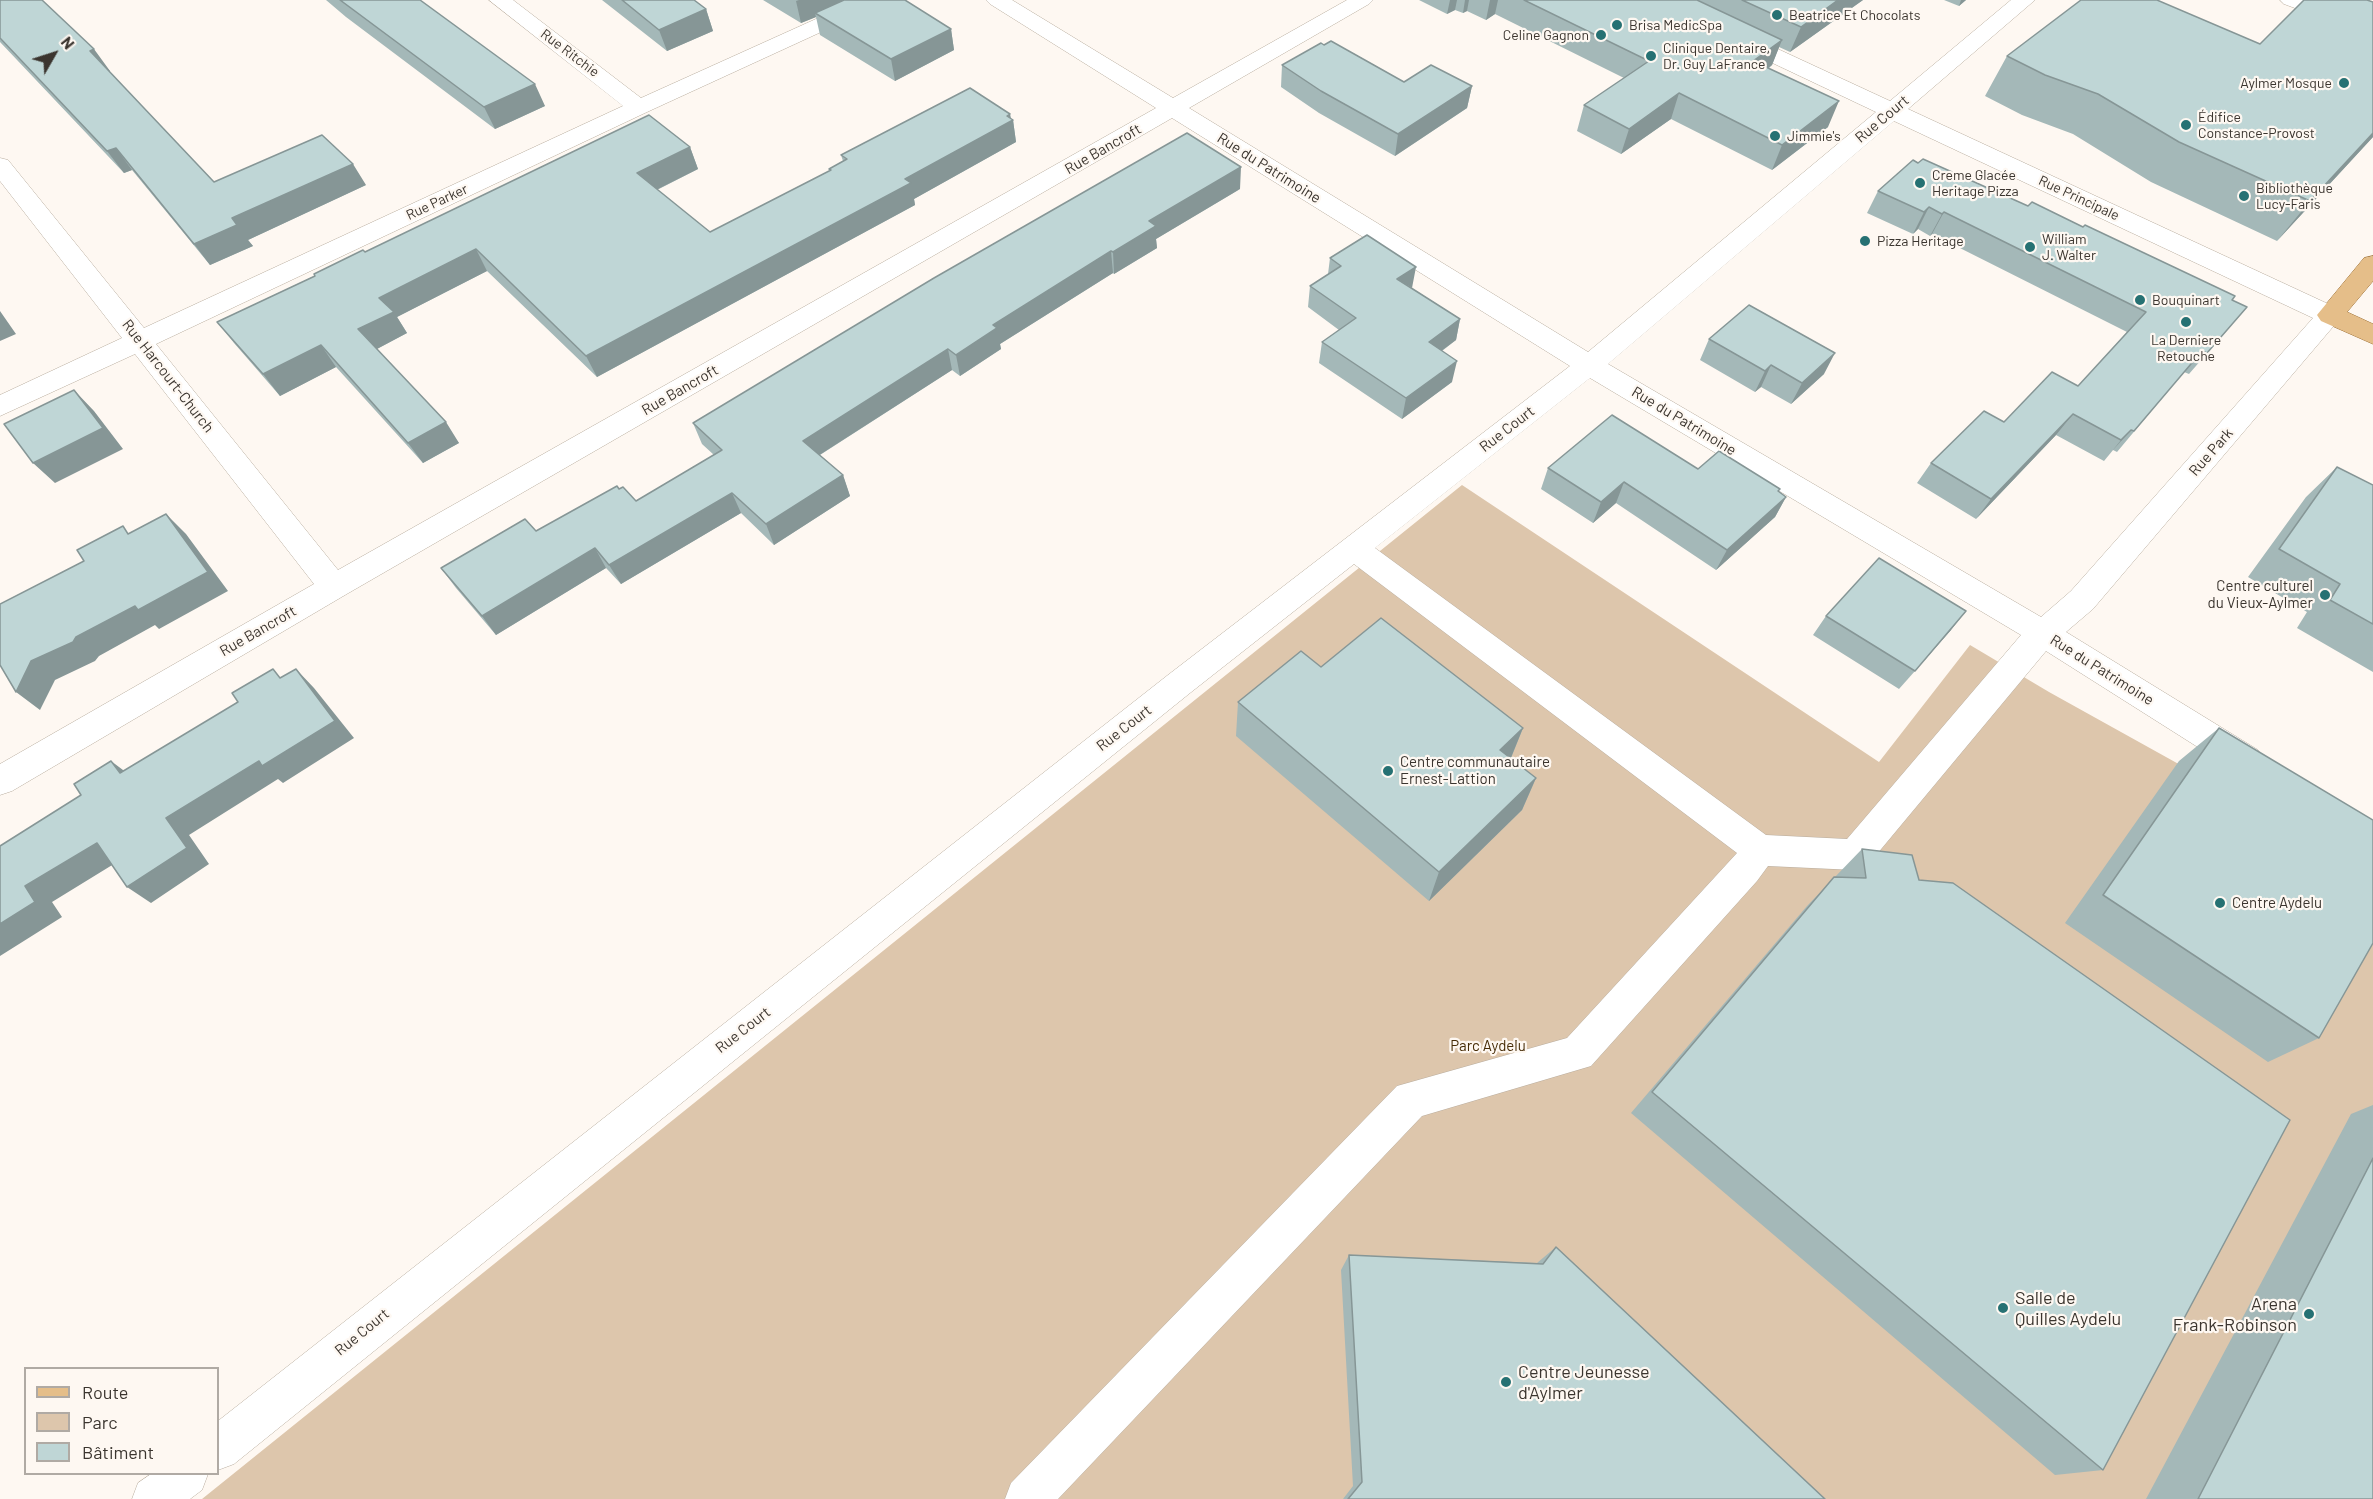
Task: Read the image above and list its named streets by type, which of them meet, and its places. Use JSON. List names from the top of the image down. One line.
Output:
{"streets":{"main road":["Rue Principale","Rue Park"],"street":["Rue Ritchie","Rue Court","Rue Bancroft","Rue du Patrimoine","Rue Parker","Rue Harcourt-Church"]},"crossings":[["Rue Ritchie","Rue Parker"],["Rue Court","Rue du Patrimoine"],["Rue Court","Rue Principale"],["Rue Bancroft","Rue du Patrimoine"],["Rue Bancroft","Rue Harcourt-Church"],["Rue du Patrimoine","Rue Park"],["Rue Principale","Rue Park"],["Rue Parker","Rue Harcourt-Church"]],"parks":["Parc Aydelu"],"places":["Beatrice Et Chocolats","Brisa MedicSpa","Celine Gagnon","Clinique Dentaire, Dr. Guy LaFrance","Aylmer Mosque","Édifice Constance-Provost","Jimmie's","Creme Glacée Heritage Pizza","Bibliothèque Lucy-Faris","Pizza Heritage","William J. Walter","Bouquinart","La Derniere Retouche","Centre culturel du Vieux-Aylmer","Centre communautaire Ernest-Lattion","Centre Aydelu","Salle de Quilles Aydelu","Arena Frank-Robinson","Centre Jeunesse d'Aylmer"],"legend":["Route","Parc","Bâtiment"],"north":"top right"}
